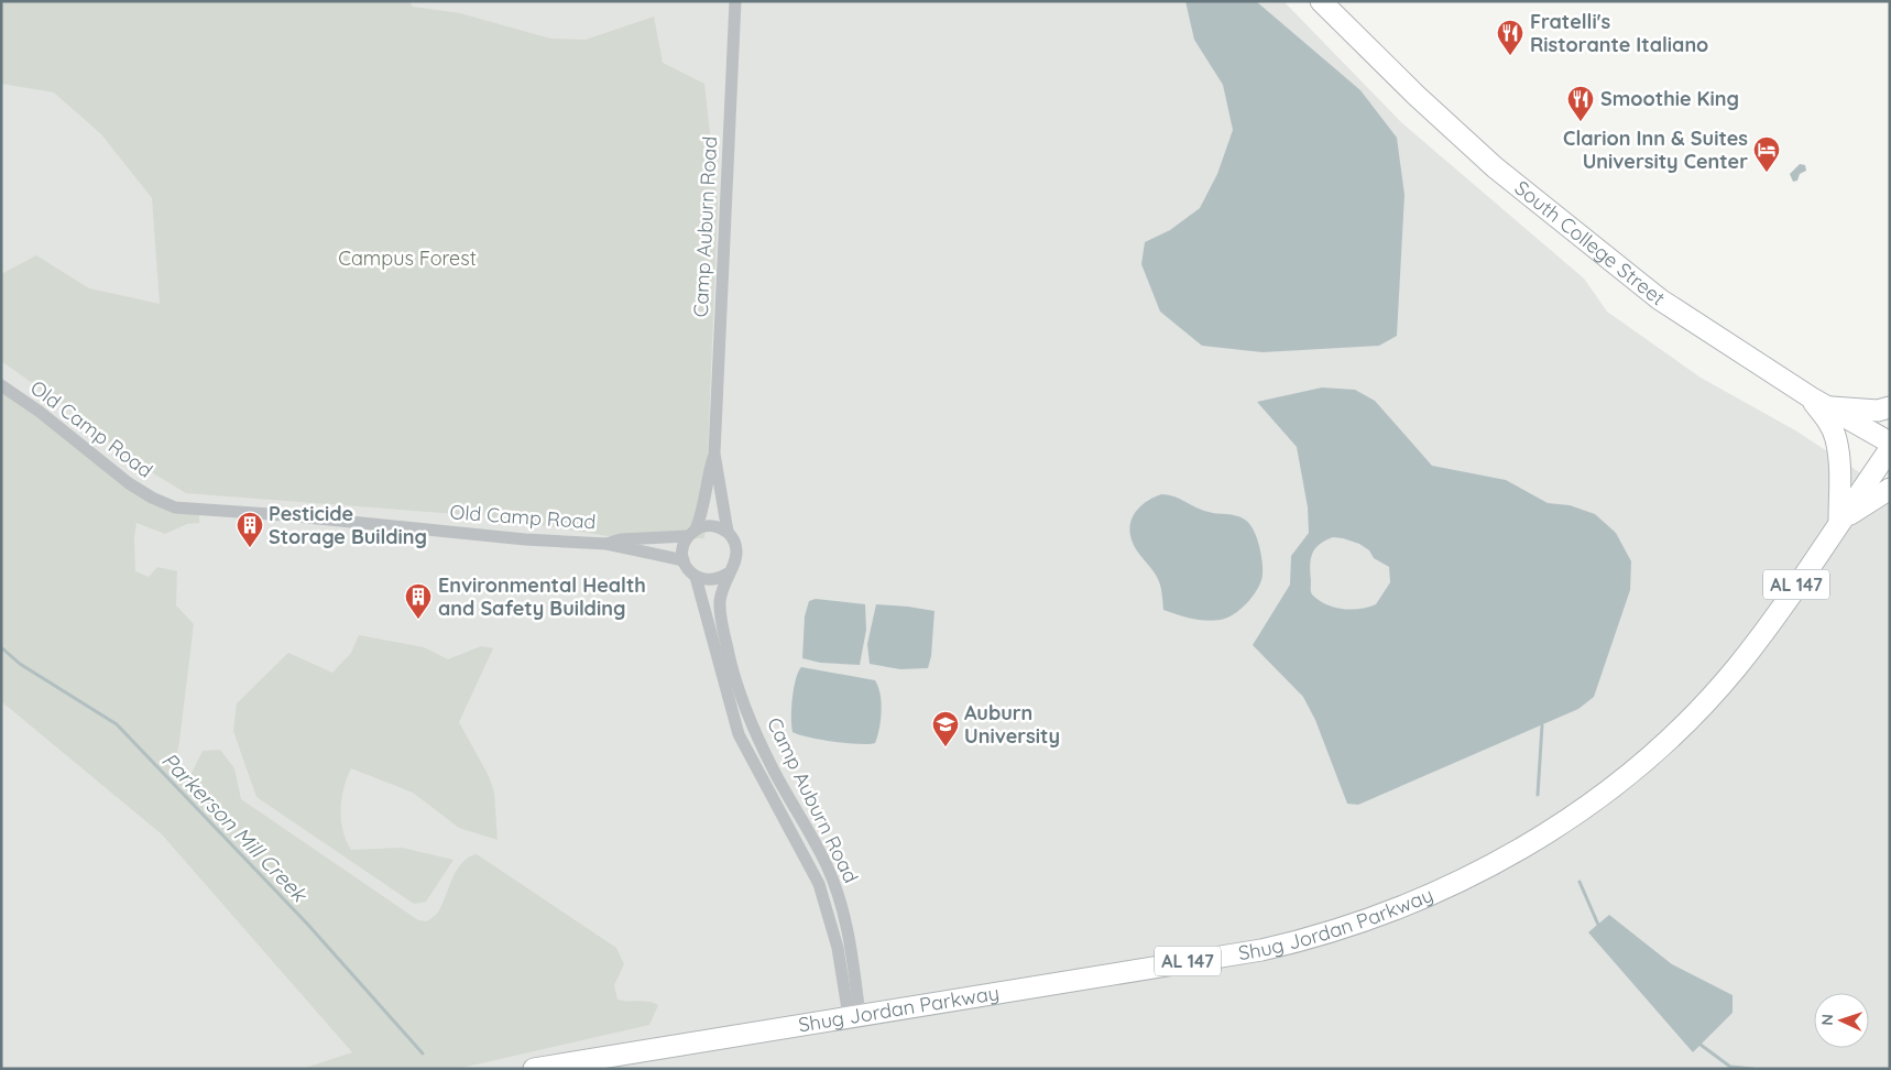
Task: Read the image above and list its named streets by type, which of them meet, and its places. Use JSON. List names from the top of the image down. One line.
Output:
{"streets":{"main road":["South College Street","AL 147","Shug Jordan Parkway"],"street":["Camp Auburn Road","Old Camp Road"]},"crossings":[["Camp Auburn Road","Old Camp Road"],["Camp Auburn Road","Shug Jordan Parkway"]],"water":["Parkerson Mill Creek"],"parks":["Campus Forest"],"places":{"restaurant":["Fratelli's Ristorante Italiano","Smoothie King"],"hotel":["Clarion Inn & Suites University Center"],"building":["Pesticide Storage Building","Environmental Health and Safety Building"],"school or university":["Auburn University"]},"north":"left"}
